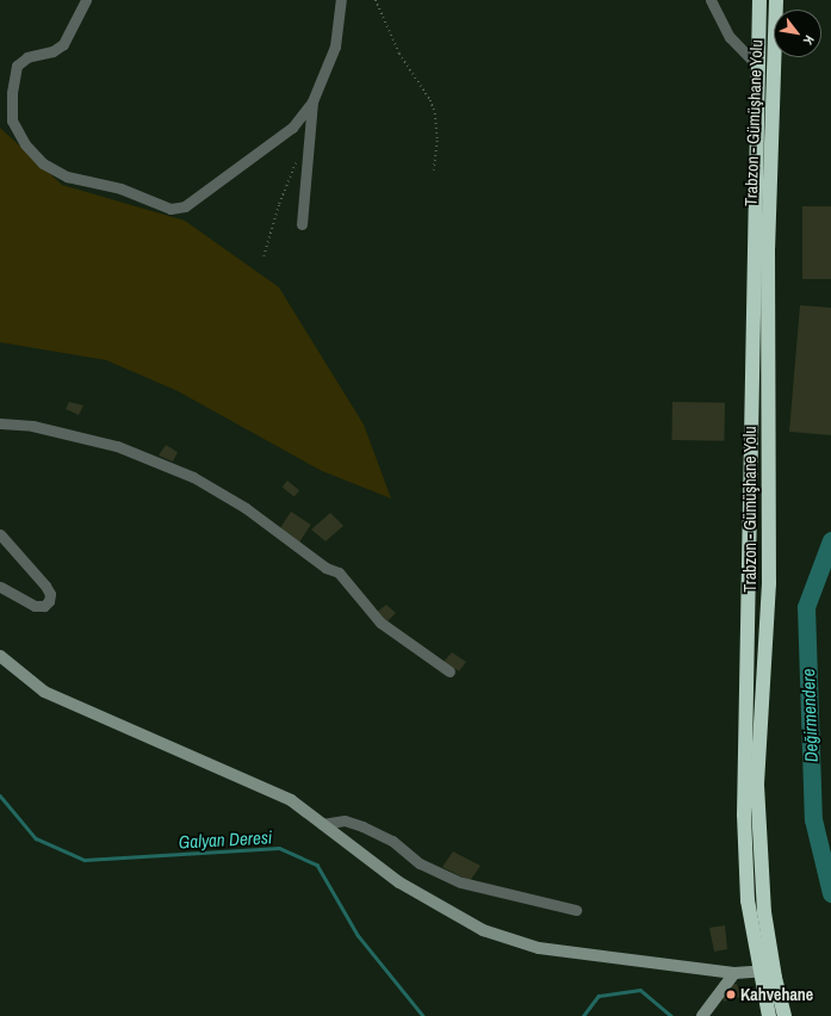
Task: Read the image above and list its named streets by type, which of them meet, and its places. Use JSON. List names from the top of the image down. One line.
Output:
{"streets":{"highway":["Trabzon - Gümüşhane Yolu"]},"water":["Değirmendere","Galyan Deresi"],"places":["Kahvehane"],"north":"bottom right"}
